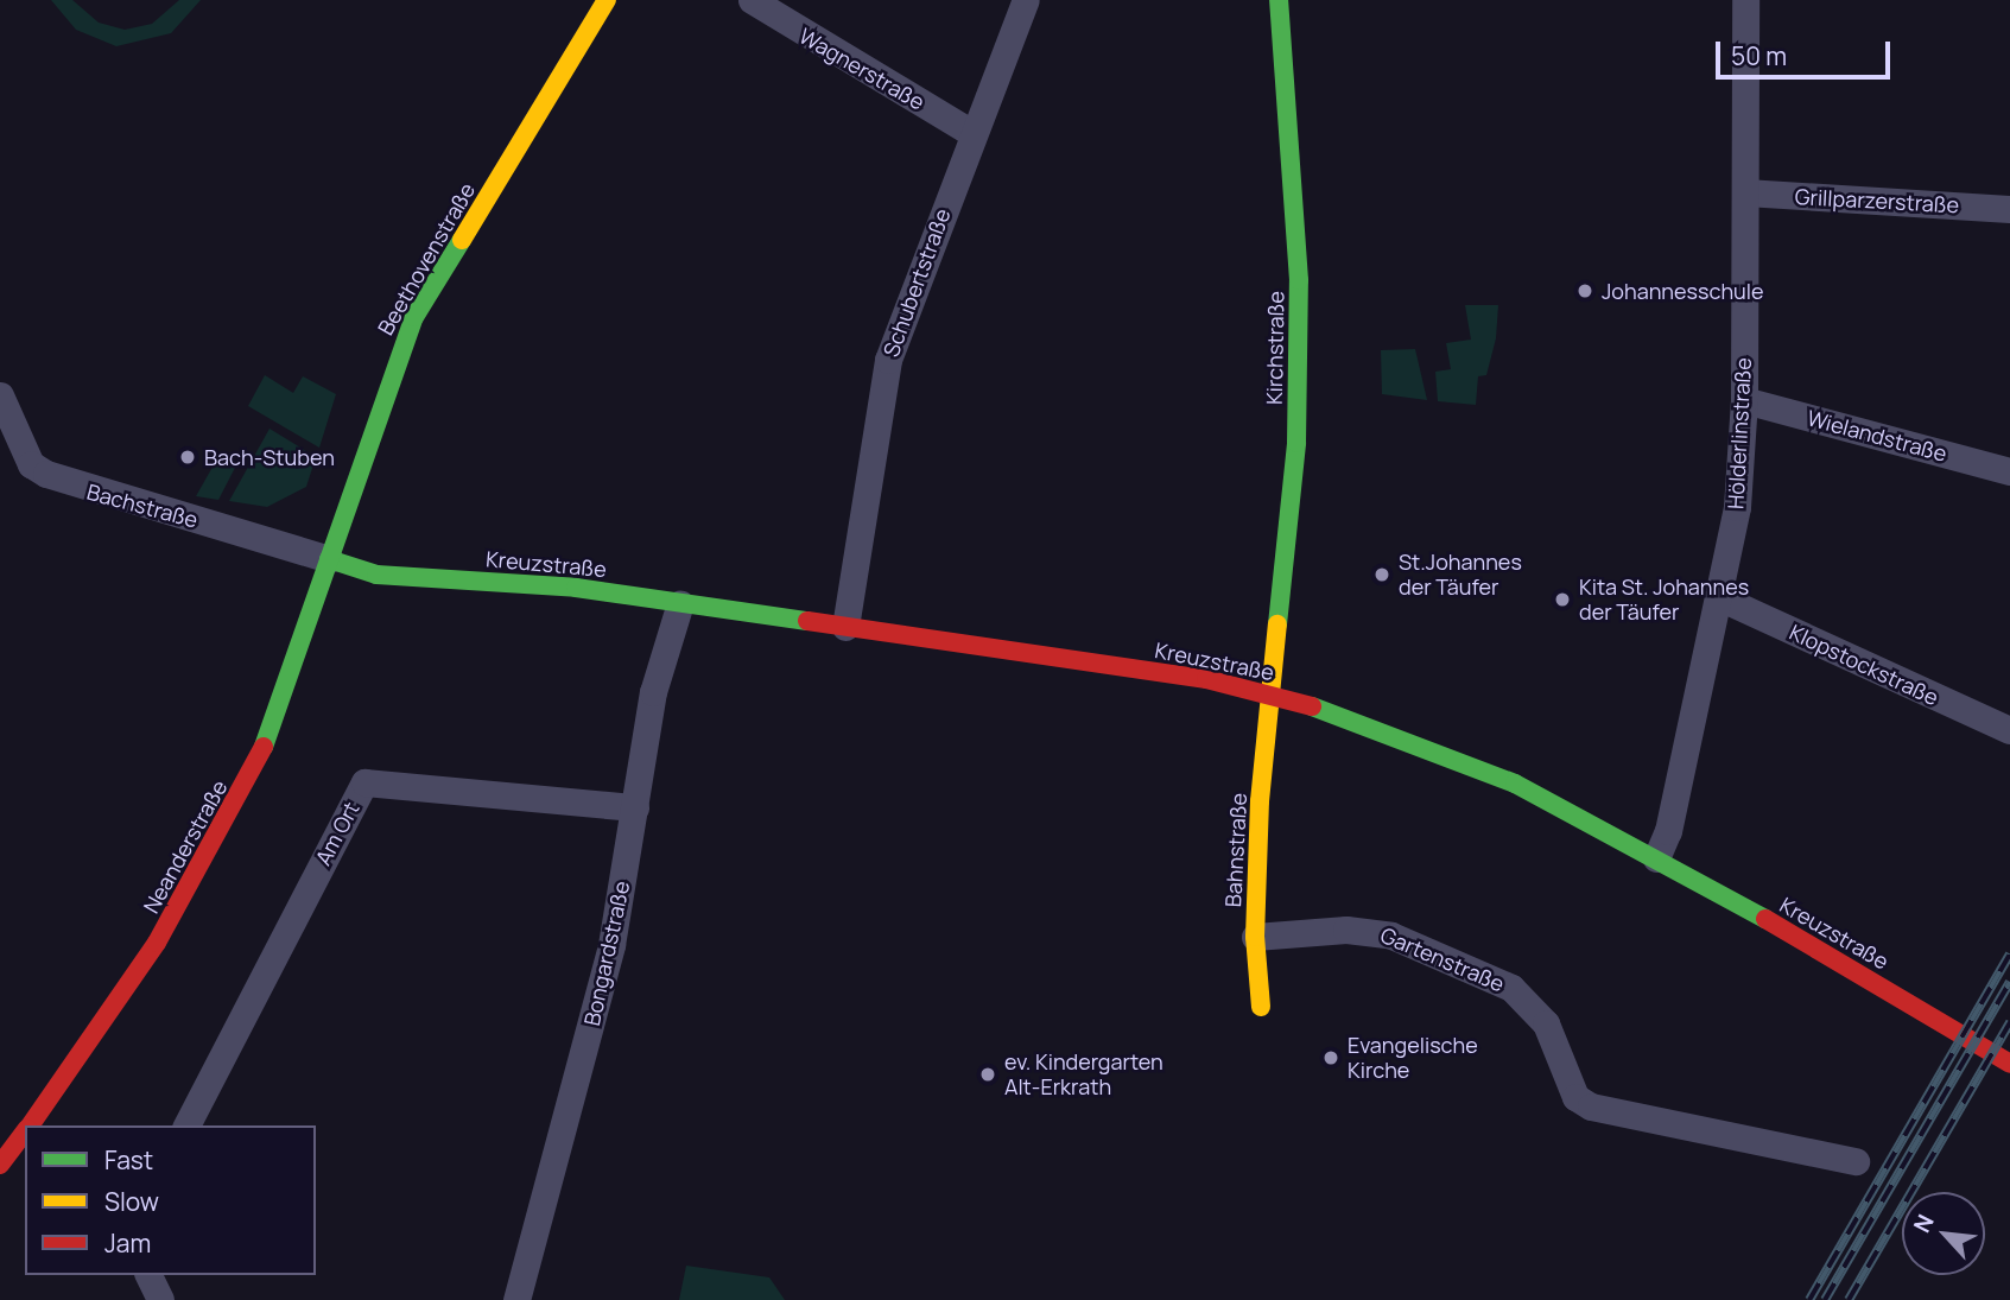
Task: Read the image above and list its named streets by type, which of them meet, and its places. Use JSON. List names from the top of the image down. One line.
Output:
{"streets":{"main road":["Beethovenstraße","Kirchstraße","Kreuzstraße","Neanderstraße","Bahnstraße"],"street":["Wagnerstraße","Grillparzerstraße","Schubertstraße","Hölderlinstraße","Wielandstraße","Bachstraße","Klopstockstraße","Am Ort","Bongardstraße","Gartenstraße"]},"crossings":[["Wagnerstraße","Schubertstraße"],["Grillparzerstraße","Hölderlinstraße"],["Beethovenstraße","Bachstraße"],["Beethovenstraße","Kreuzstraße"],["Beethovenstraße","Neanderstraße"],["Schubertstraße","Kreuzstraße"],["Kirchstraße","Kreuzstraße"],["Kirchstraße","Bahnstraße"],["Hölderlinstraße","Wielandstraße"],["Hölderlinstraße","Kreuzstraße"],["Hölderlinstraße","Klopstockstraße"],["Bachstraße","Kreuzstraße"],["Bachstraße","Neanderstraße"],["Kreuzstraße","Neanderstraße"],["Kreuzstraße","Bahnstraße"],["Kreuzstraße","Bongardstraße"],["Am Ort","Bongardstraße"],["Bahnstraße","Gartenstraße"]],"places":["Johannesschule","Bach-Stuben","St.Johannes der Täufer","Kita St. Johannes der Täufer","Evangelische Kirche","ev. Kindergarten Alt-Erkrath"],"legend":["Fast","Slow","Jam"],"scale_bar":"50 m","north":"top left"}
